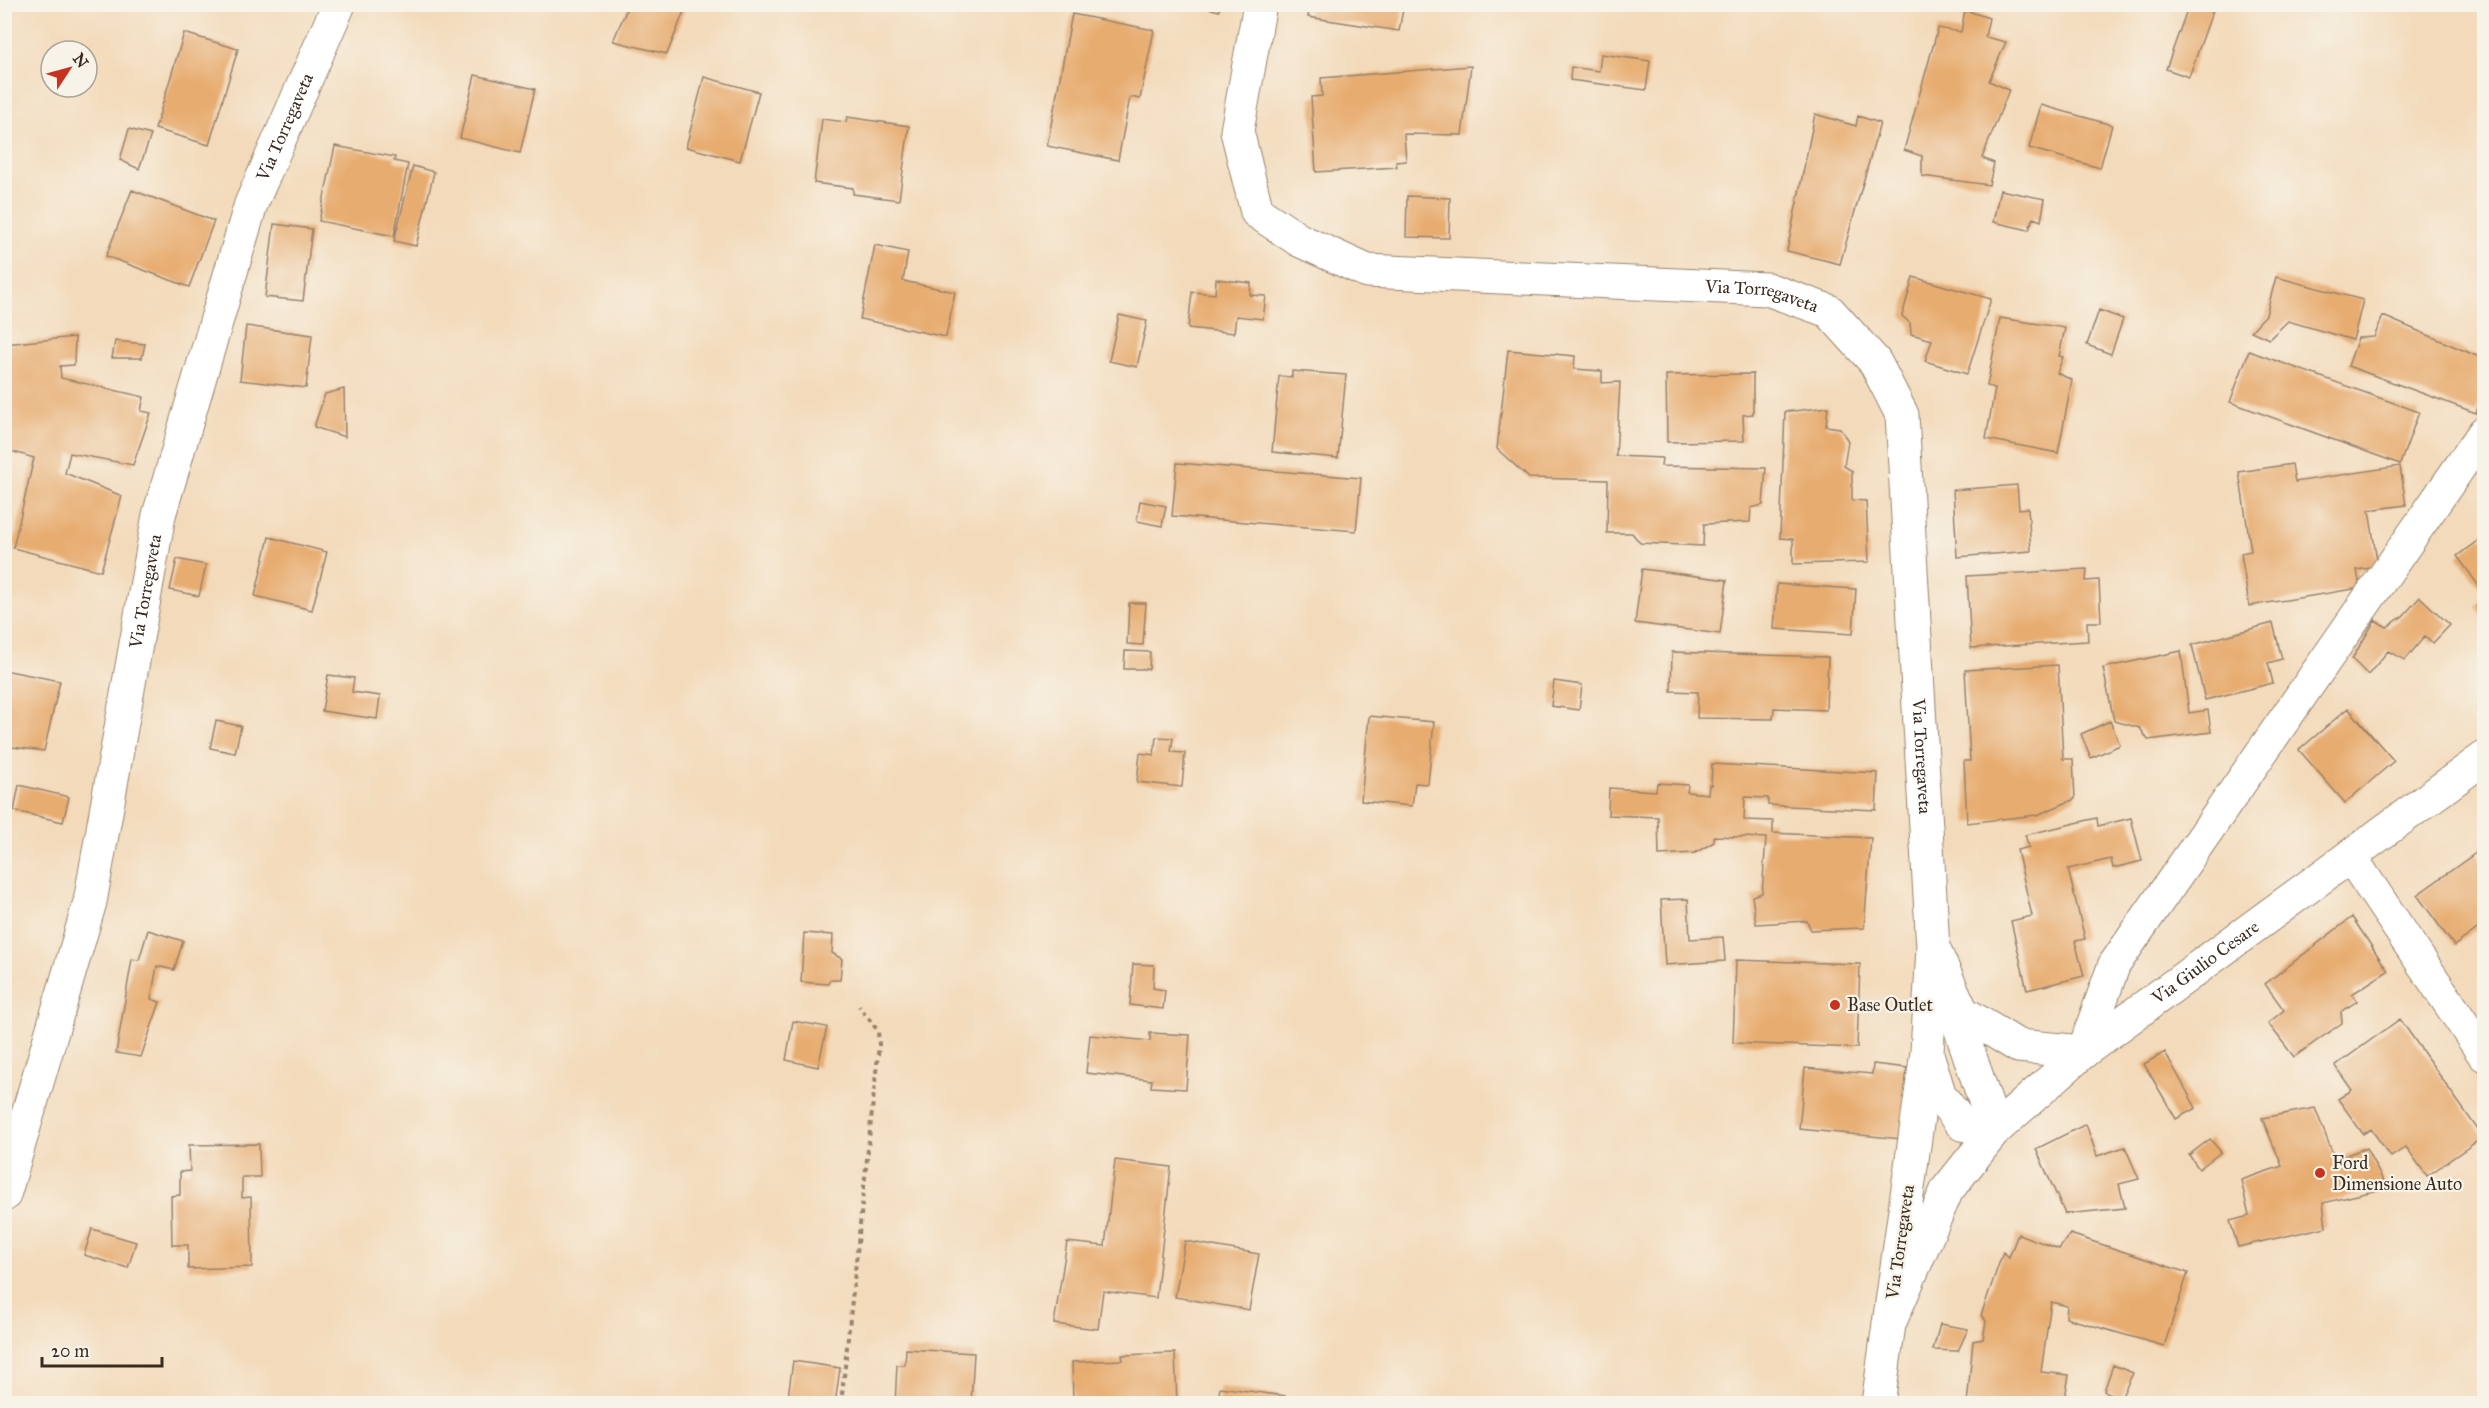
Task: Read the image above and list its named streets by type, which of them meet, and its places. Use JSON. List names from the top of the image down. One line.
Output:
{"streets":{"street":["Via Torregaveta","Via Giulio Cesare"]},"crossings":[["Via Torregaveta","Via Giulio Cesare"]],"places":["Base Outlet","Ford Dimensione Auto"],"scale_bar":"20 m","north":"top right"}
